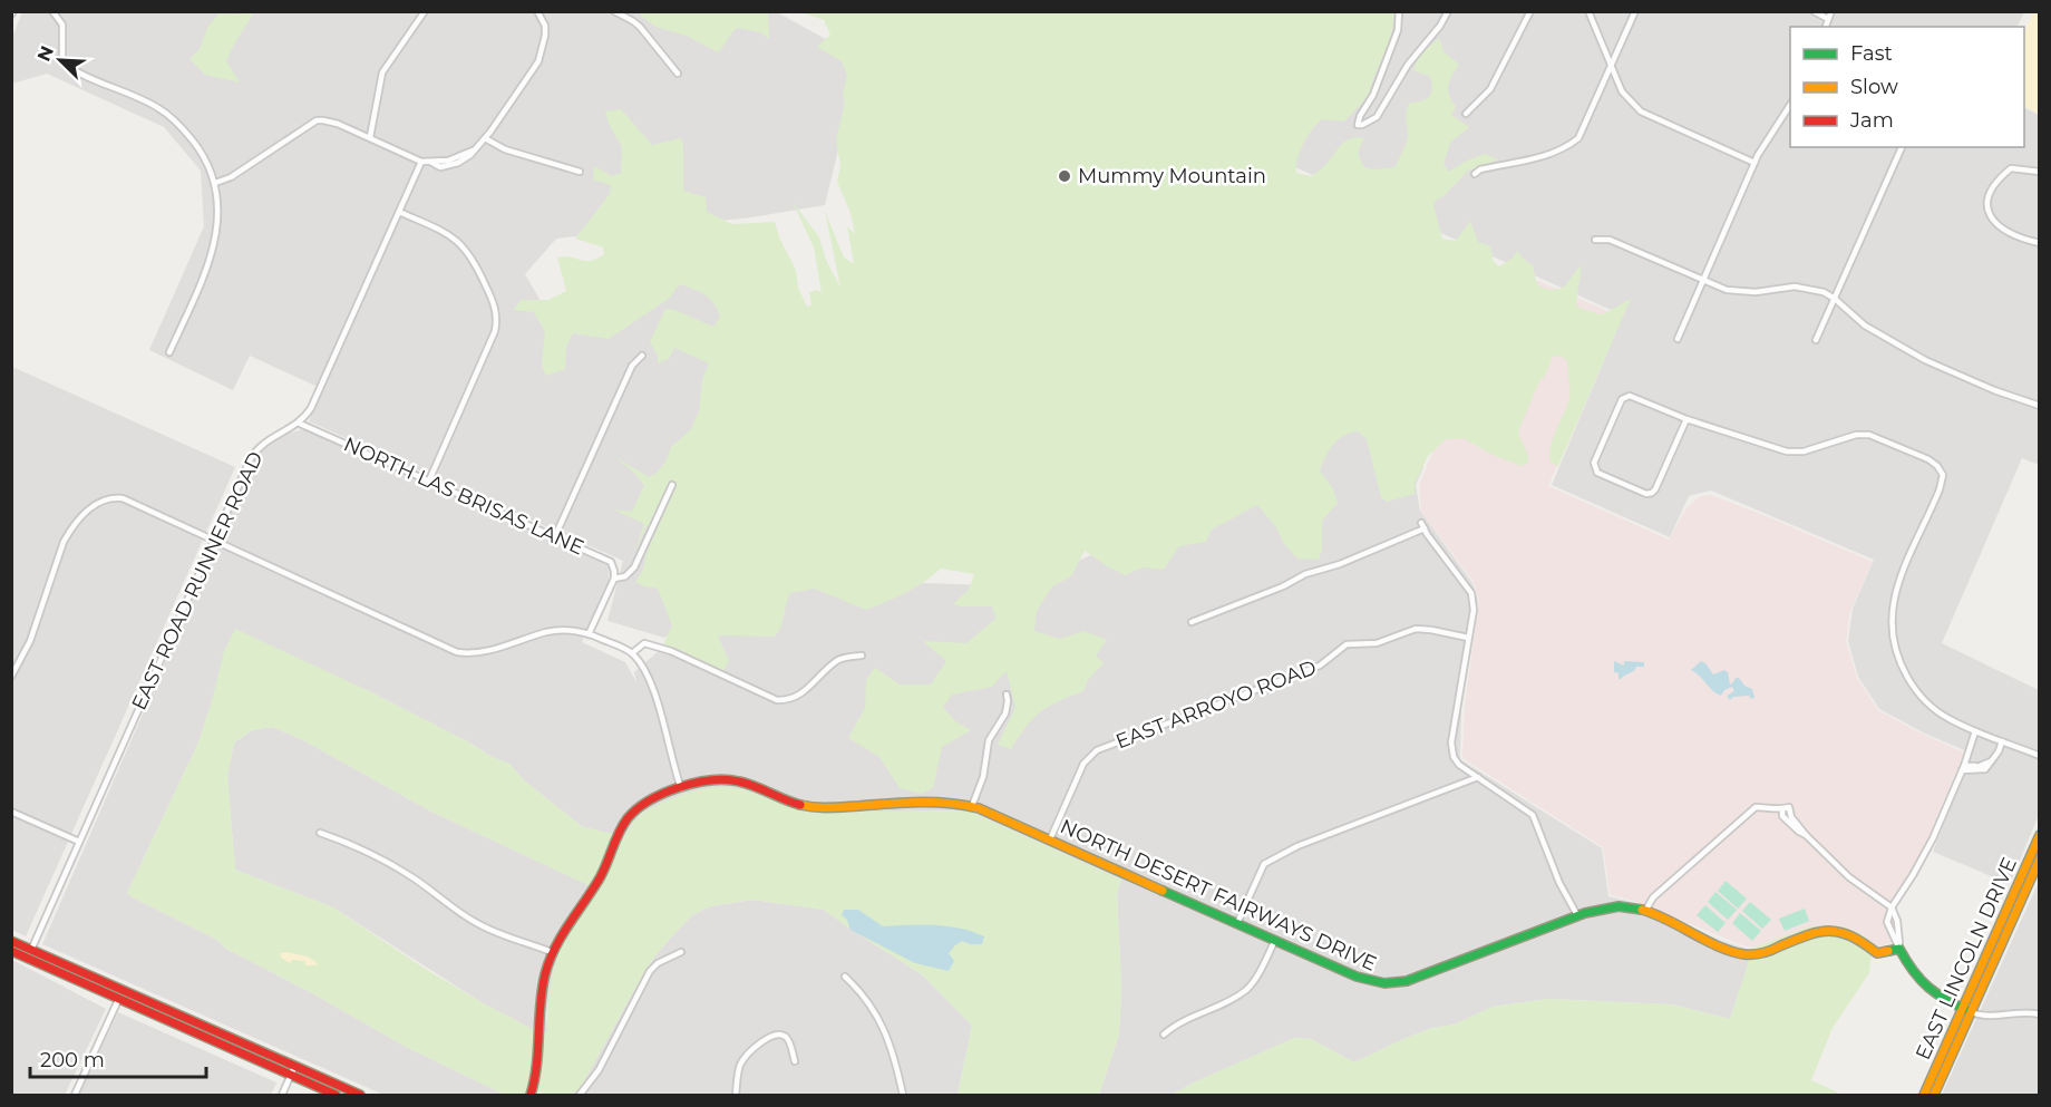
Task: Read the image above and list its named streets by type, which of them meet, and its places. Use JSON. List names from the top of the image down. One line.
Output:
{"streets":{"street":["NORTH LAS BRISAS LANE","EAST ROAD RUNNER ROAD","EAST ARROYO ROAD","NORTH DESERT FAIRWAYS DRIVE","EAST LINCOLN DRIVE"]},"crossings":[["NORTH LAS BRISAS LANE","EAST ROAD RUNNER ROAD"],["EAST ARROYO ROAD","NORTH DESERT FAIRWAYS DRIVE"]],"places":["Mummy Mountain"],"legend":["Fast","Slow","Jam"],"scale_bar":"200 m","north":"top left"}
